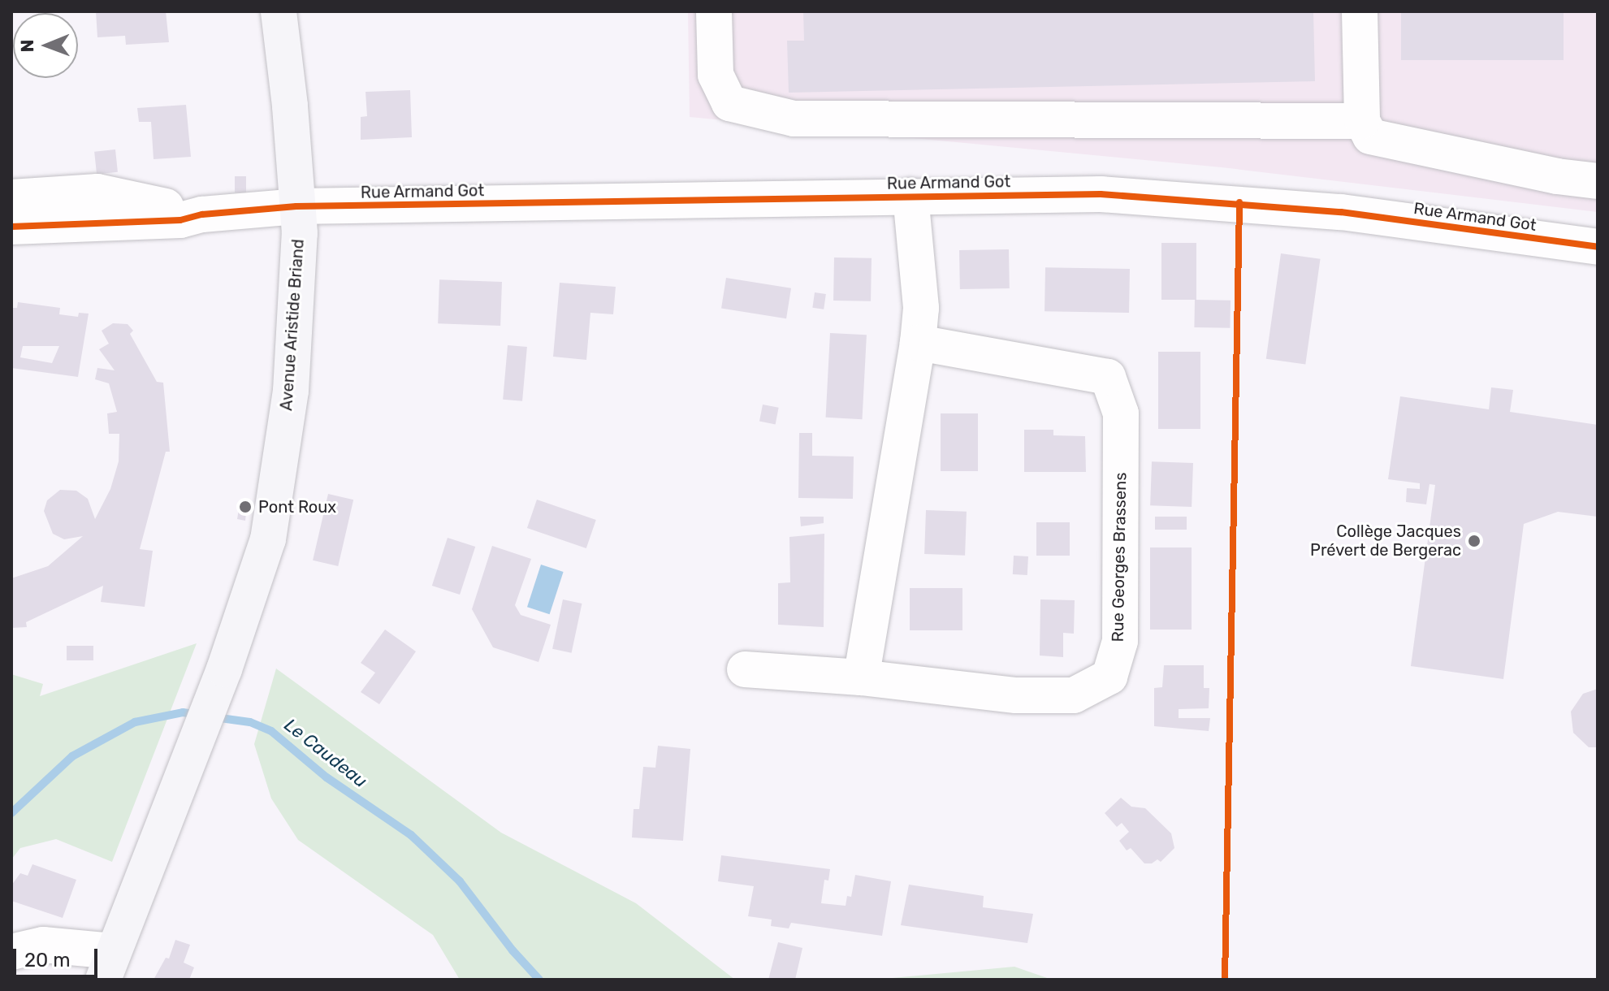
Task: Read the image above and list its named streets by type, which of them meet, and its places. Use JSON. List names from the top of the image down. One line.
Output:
{"streets":{"main road":["Avenue Aristide Briand"],"street":["Rue Armand Got","Rue Georges Brassens"]},"crossings":[["Rue Armand Got","Avenue Aristide Briand"]],"water":["Le Caudeau"],"places":["Pont Roux","Collège Jacques Prévert de Bergerac"],"scale_bar":"20 m","north":"left"}
